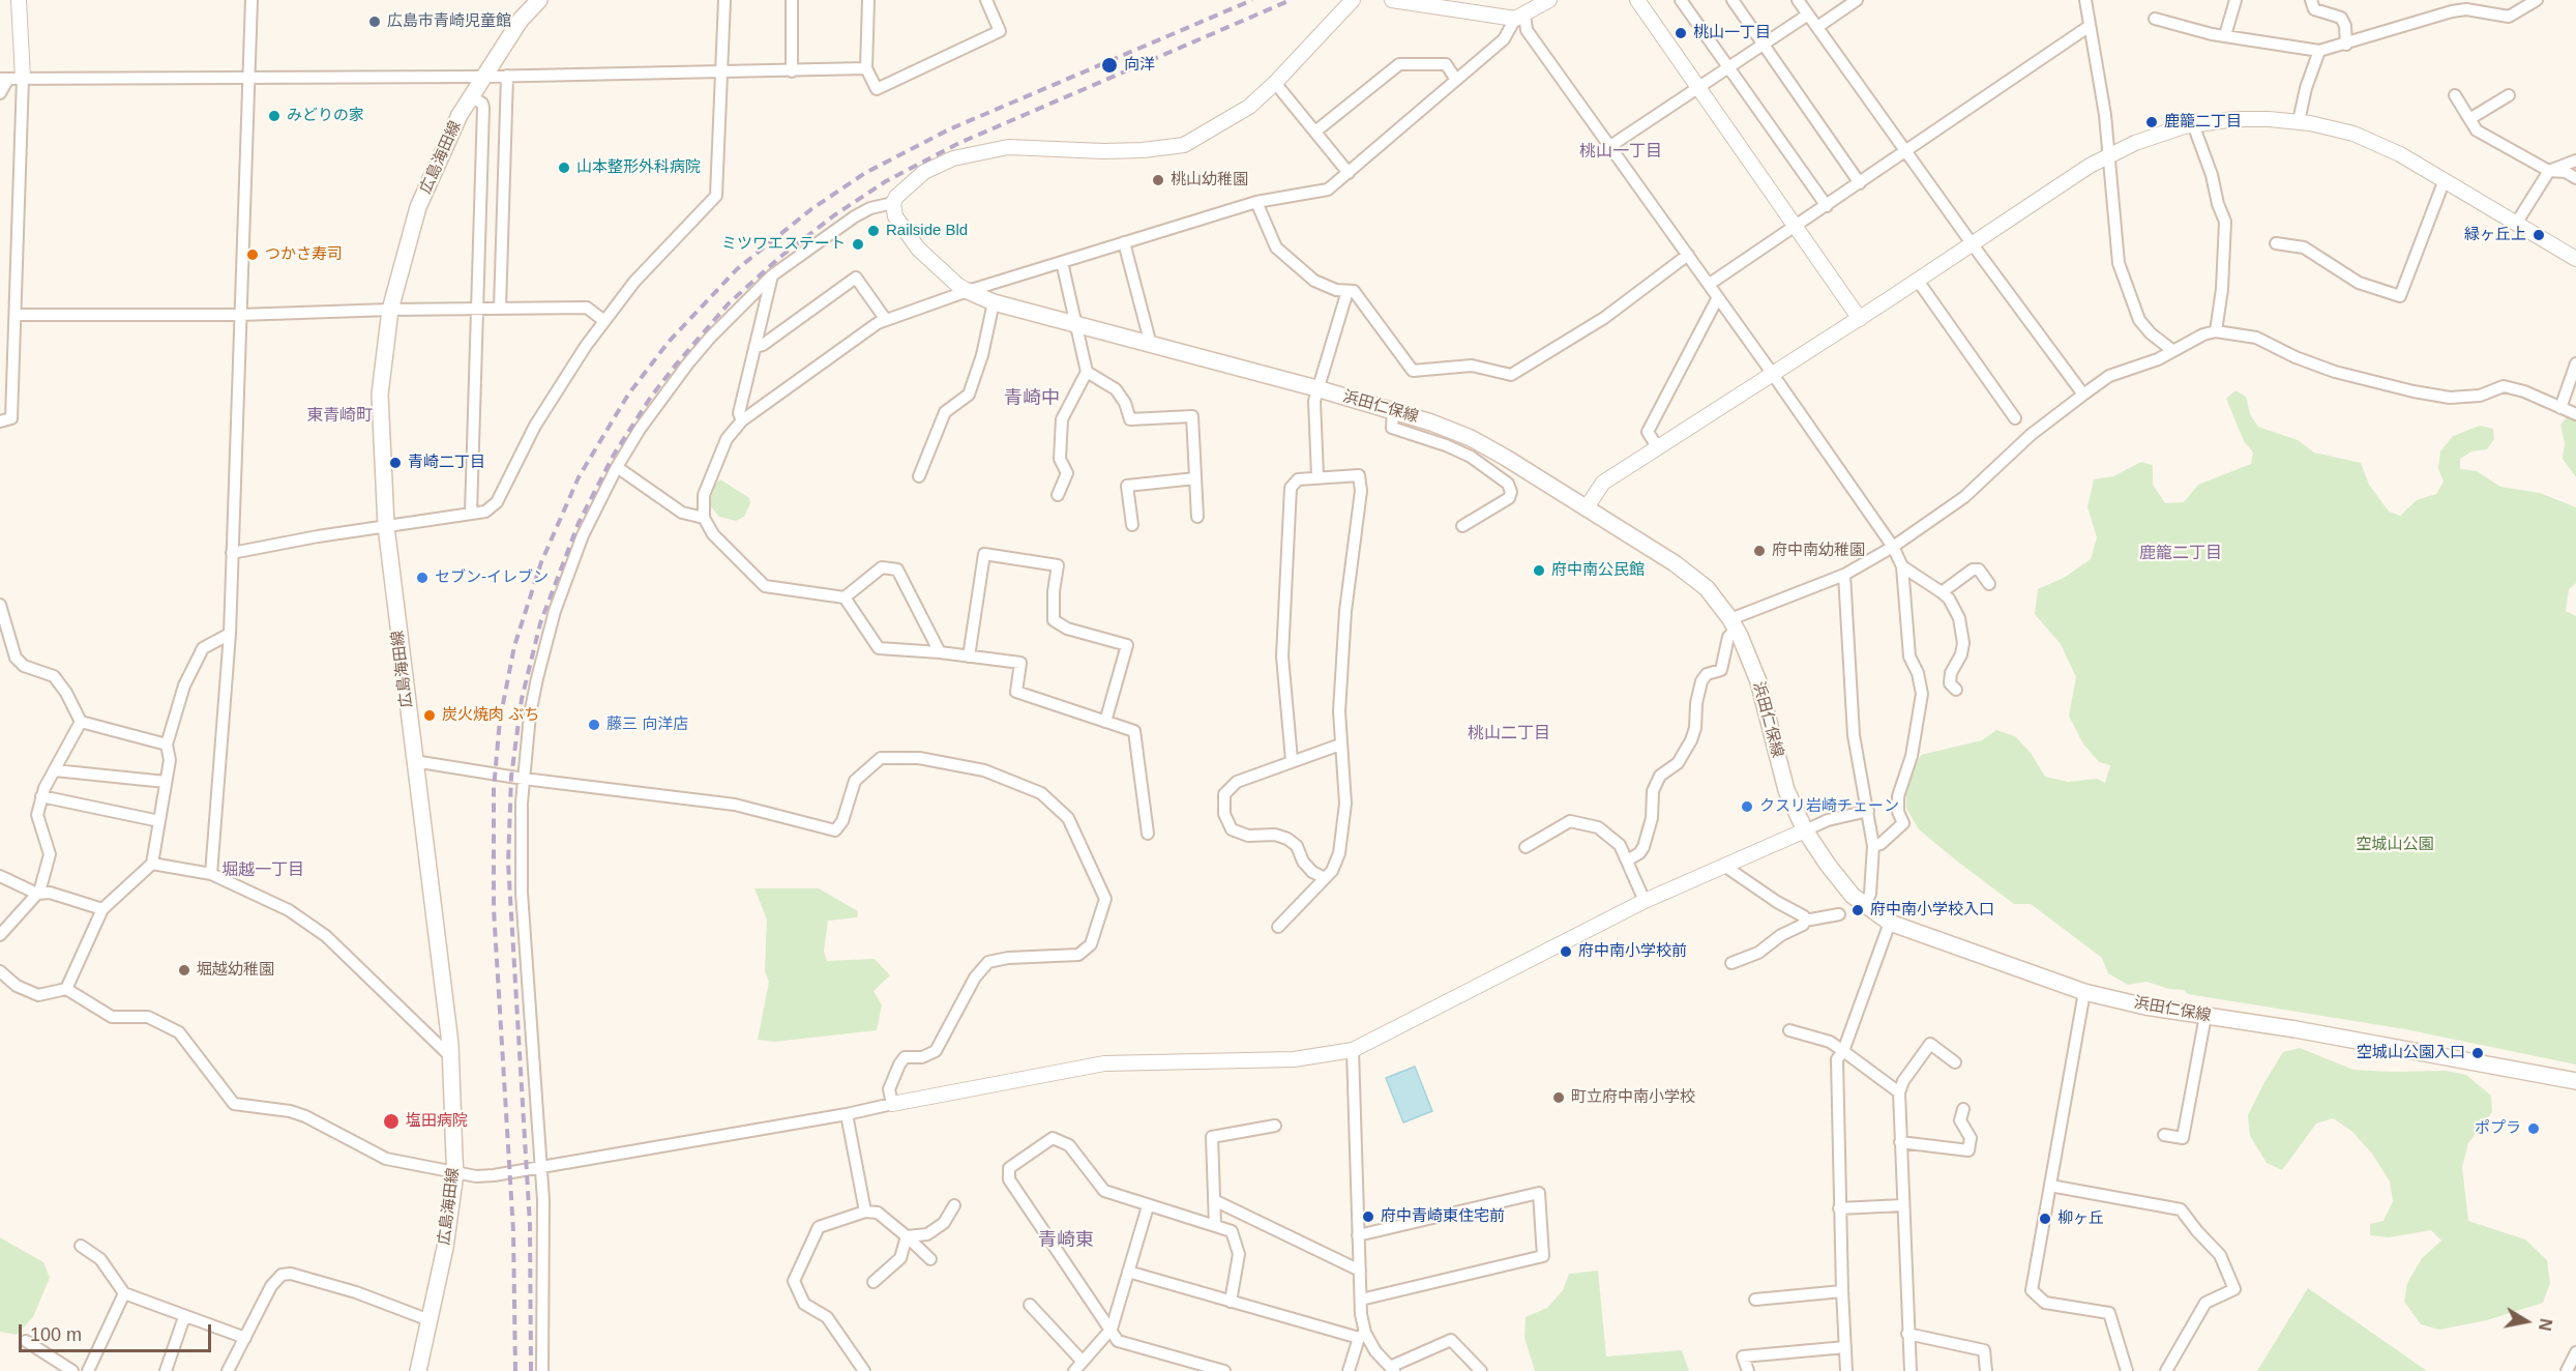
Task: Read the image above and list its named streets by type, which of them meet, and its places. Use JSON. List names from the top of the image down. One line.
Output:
{"streets":{"main road":["広島海田線","浜田仁保線"]},"districts":["桃山一丁目","青崎中","東青崎町","鹿籠二丁目","桃山二丁目","堀越一丁目","青崎東"],"parks":["空城山公園"],"places":["広島市青崎児童館","桃山一丁目","向洋","みどりの家","鹿籠二丁目","山本整形外科病院","桃山幼稚園","Railside Bld","緑ヶ丘上","ミツワエステート","つかさ寿司","青崎二丁目","府中南幼稚園","府中南公民館","セブン-イレブン","炭火焼肉 ぶち","藤三 向洋店","クスリ岩崎チェーン","府中南小学校入口","府中南小学校前","堀越幼稚園","空城山公園入口","町立府中南小学校","塩田病院","ポプラ","府中青崎東住宅前","柳ヶ丘"],"scale_bar":"100 m","north":"right"}
